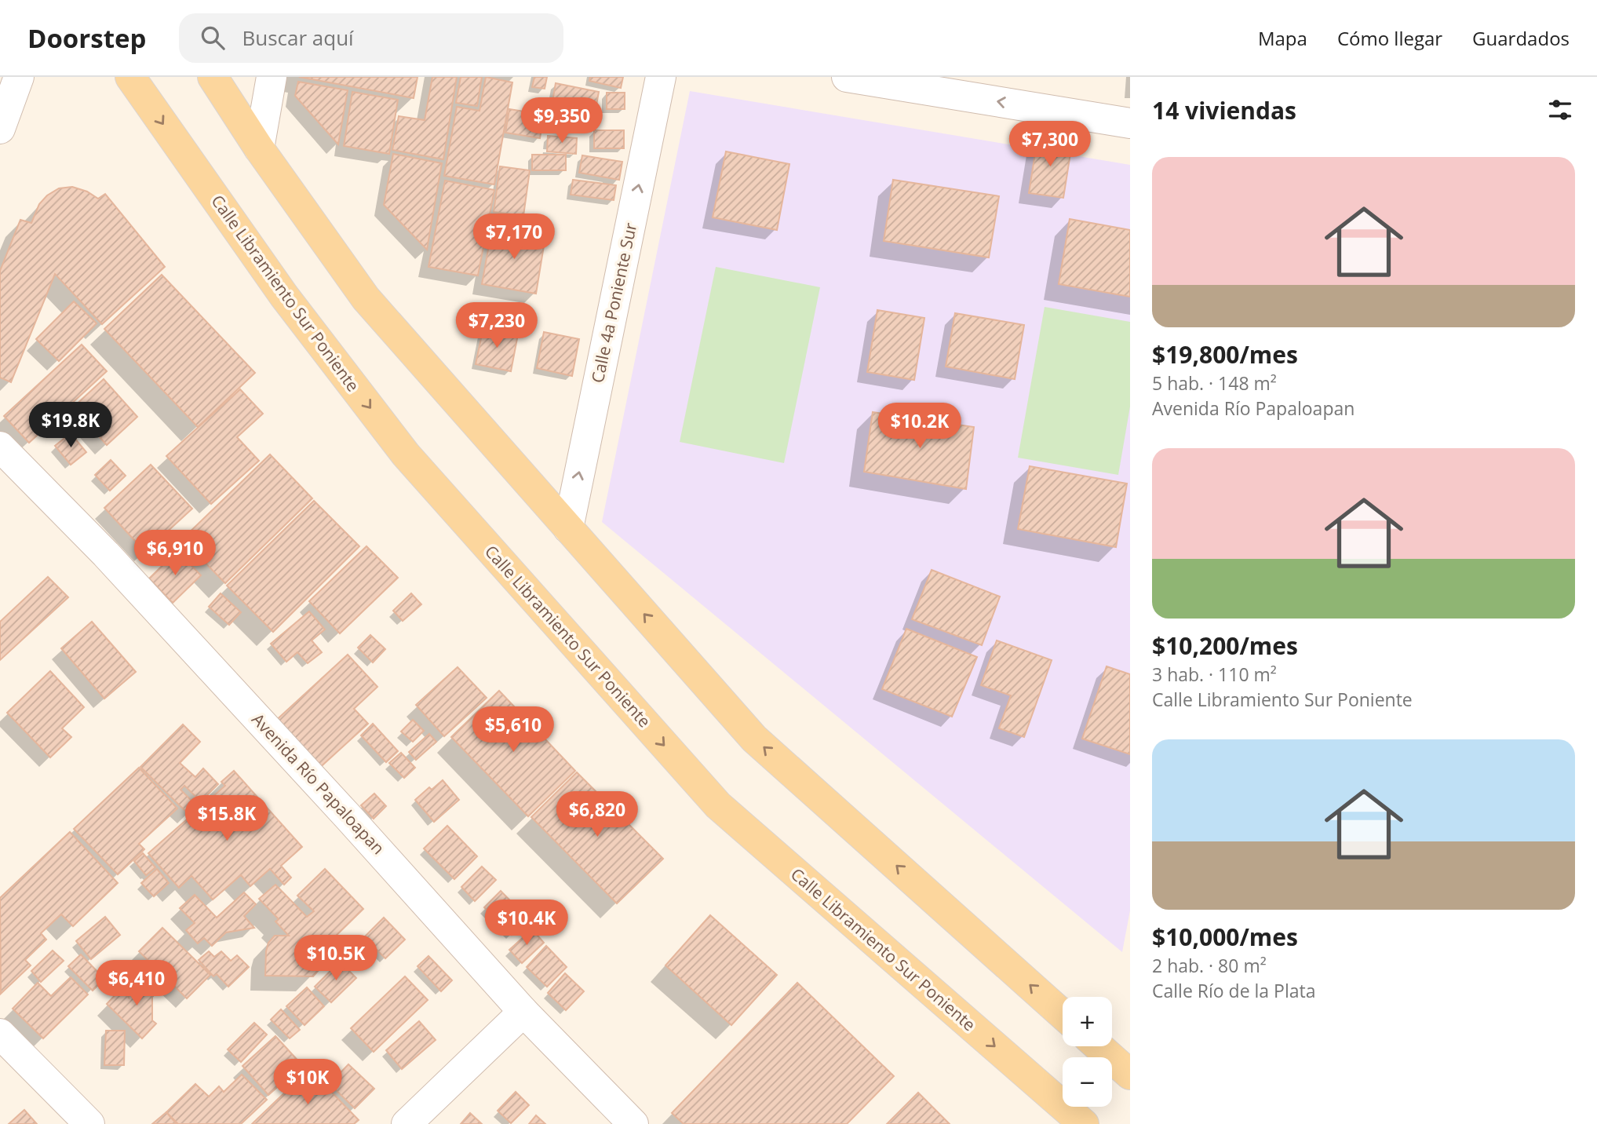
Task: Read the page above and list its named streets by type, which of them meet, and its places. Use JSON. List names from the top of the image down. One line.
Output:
{"streets":{"main road":["Calle Libramiento Sur Poniente"],"street":["Calle 4a Poniente Sur","Avenida Río Papaloapan"]},"one_way":["Calle 4a Poniente Sur"],"page":{"header":"Doorstep","search":"Buscar aquí","nav":["Mapa","Cómo llegar","Guardados"],"heading":"14 viviendas","price":["$9,350","$7,300","$7,170","$7,230","$19.8K","$10.2K","$6,910","$5,610","$6,820","$15.8K","$10.4K","$10.5K","$6,410","$10K"],"list":[{"name":"$19,800/mes","note":"5 hab. · 148 m² · Avenida Río Papaloapan"},{"name":"$10,200/mes","note":"3 hab. · 110 m² · Calle Libramiento Sur Poniente"},{"name":"$10,000/mes","note":"2 hab. · 80 m² · Calle Río de la Plata"}],"map_buttons":["+","−"]}}
